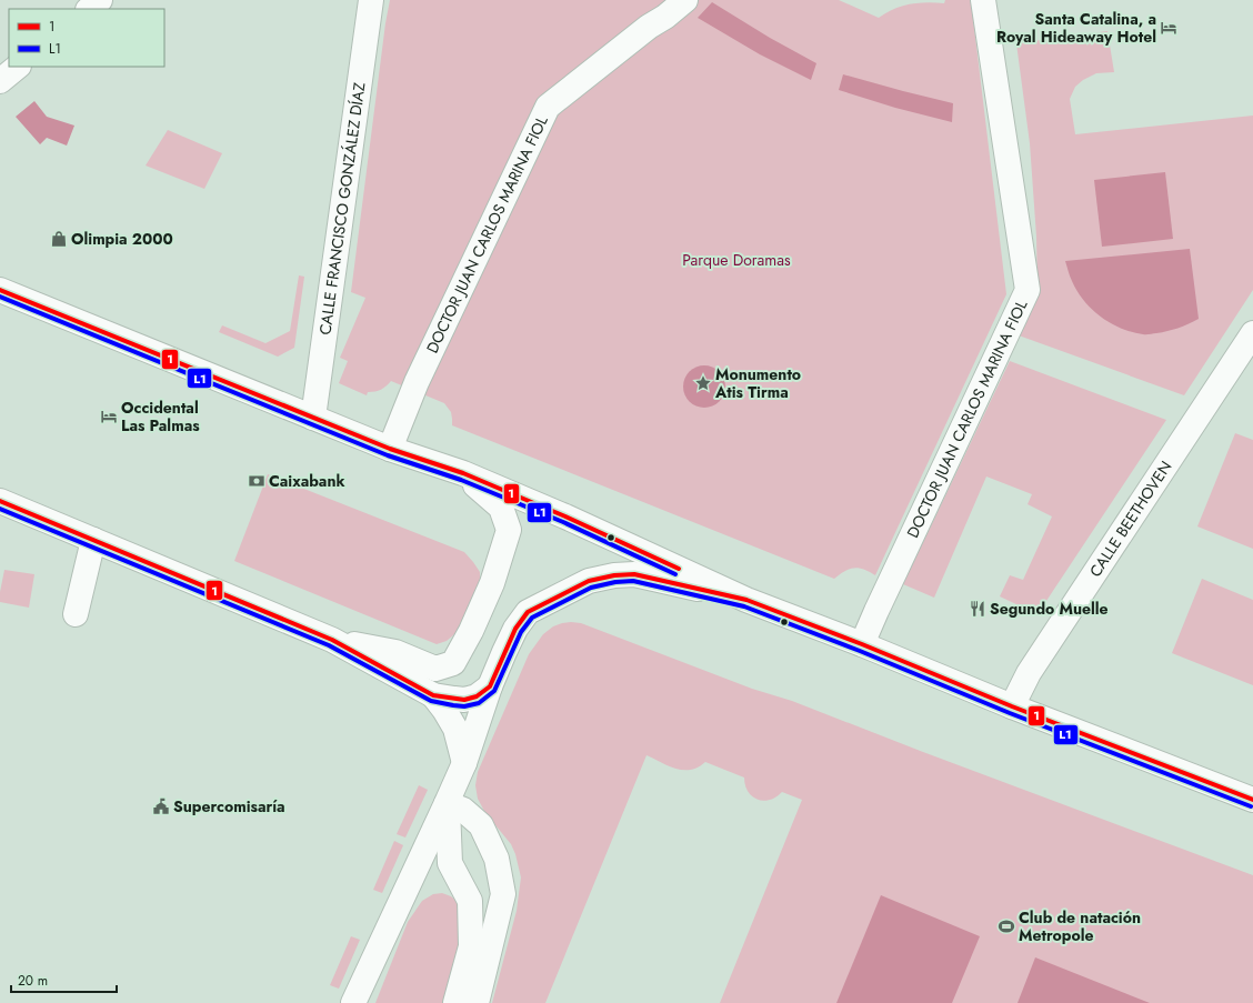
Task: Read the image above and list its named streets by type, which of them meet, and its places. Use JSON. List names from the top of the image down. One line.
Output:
{"streets":{"street":["CALLE FRANCISCO GONZÁLEZ DÍAZ","DOCTOR JUAN CARLOS MARINA FIOL","CALLE BEETHOVEN"]},"parks":["Parque Doramas"],"places":{"hotel":["Santa Catalina, a Royal Hideaway Hotel","Occidental Las Palmas"],"shop":["Olimpia 2000"],"place":["Monumento Atis Tirma"],"bank":["Caixabank"],"restaurant":["Segundo Muelle"],"public building":["Supercomisaría"],"sports":["Club de natación Metropole"]},"lines":["transit line 1","transit line L1"],"legend":["1","L1"],"scale_bar":"20 m"}
